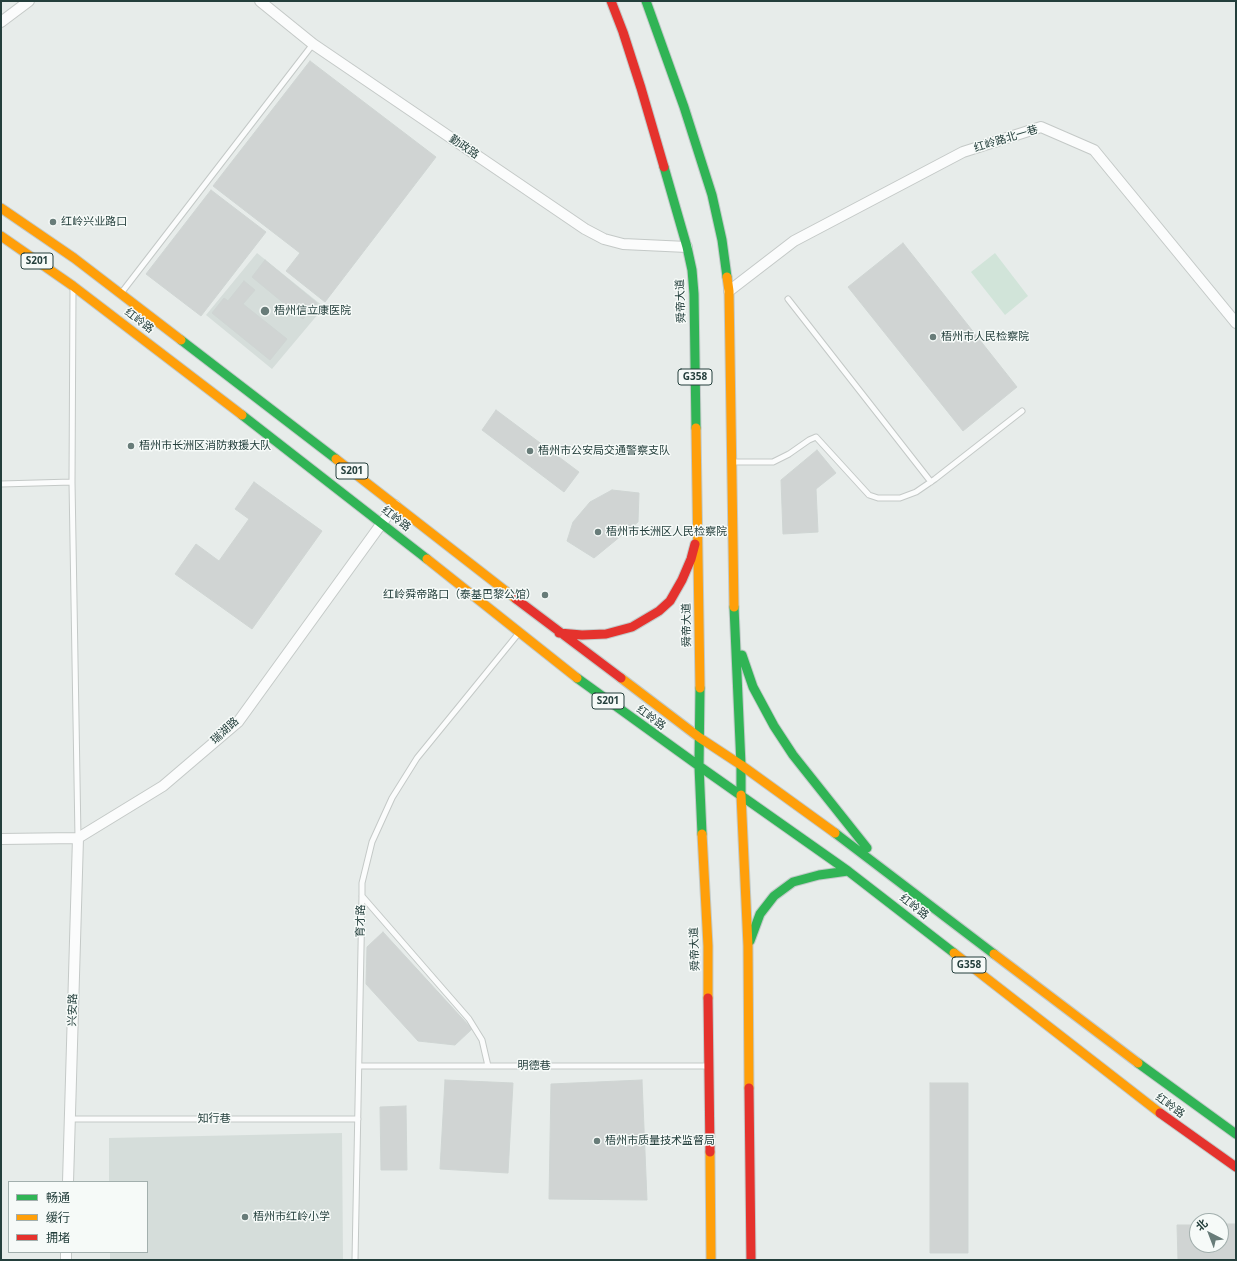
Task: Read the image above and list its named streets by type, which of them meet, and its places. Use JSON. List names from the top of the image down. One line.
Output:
{"streets":{"main road":["S201","舜帝大道","红岭路","G358"],"street":["红岭路北一巷","勤政路","瑞湖路","兴安路"],"lane":["育才路","明德巷","知行巷"]},"crossings":[["勤政路","舜帝大道"],["舜帝大道","红岭路"],["舜帝大道","明德巷"],["红岭路","瑞湖路"],["红岭路","育才路"],["瑞湖路","兴安路"],["育才路","明德巷"],["育才路","知行巷"],["兴安路","知行巷"]],"places":["红岭兴业路口","梧州信立康医院","梧州市人民检察院","梧州市长洲区消防救援大队","梧州市公安局交通警察支队","梧州市长洲区人民检察院","红岭舜帝路口（泰基巴黎公馆）","梧州市质量技术监督局","梧州市红岭小学"],"legend":["畅通","缓行","拥堵"],"north":"top left"}
